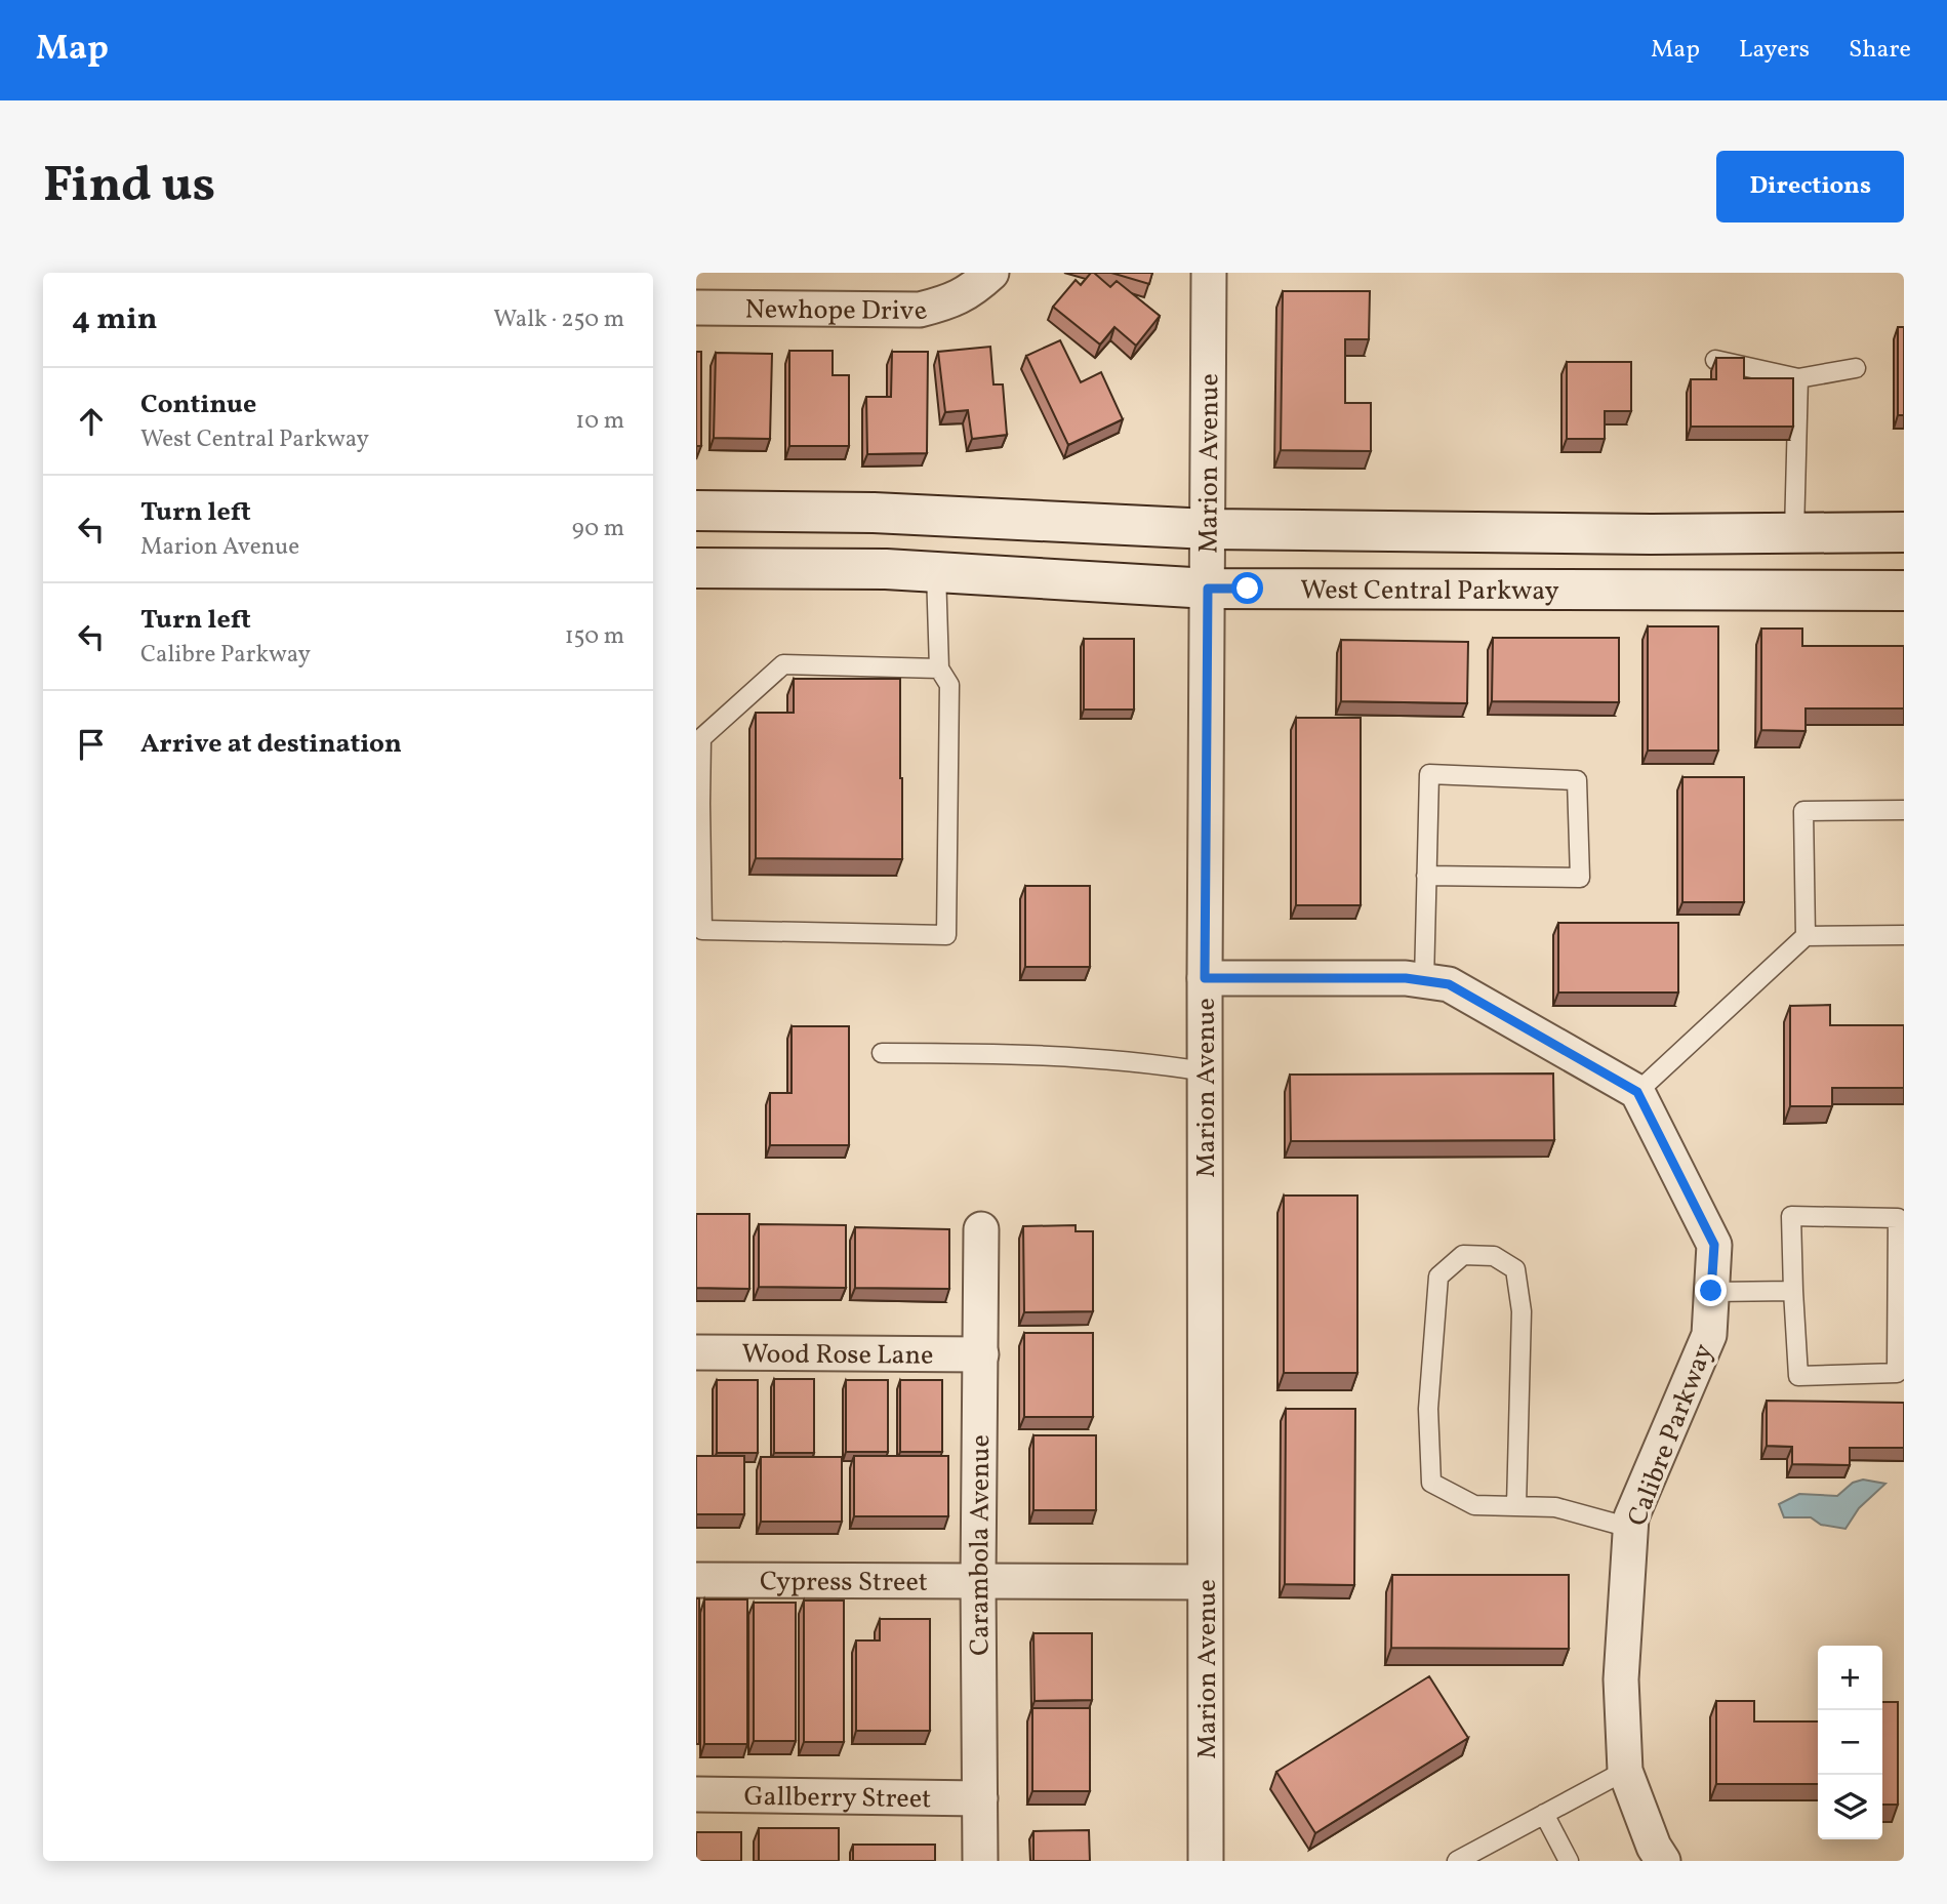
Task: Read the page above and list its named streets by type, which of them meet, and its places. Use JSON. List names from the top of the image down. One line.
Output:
{"streets":{"main road":["West Central Parkway"],"street":["Newhope Drive","Marion Avenue","Wood Rose Lane","Calibre Parkway","Carambola Avenue","Cypress Street","Gallberry Street"]},"crossings":[["Marion Avenue","West Central Parkway"],["Marion Avenue","Cypress Street"],["Wood Rose Lane","Carambola Avenue"],["Carambola Avenue","Cypress Street"],["Carambola Avenue","Gallberry Street"]],"page":{"header":"Map","nav":["Map","Layers","Share"],"buttons":"Directions","title":"Find us","heading":["4 min","Walk · 250 m"],"list":[["Continue","West Central Parkway","10 m"],["Turn left","Marion Avenue","90 m"],["Turn left","Calibre Parkway","150 m"],"Arrive at destination"],"map_buttons":["+","−"]}}
